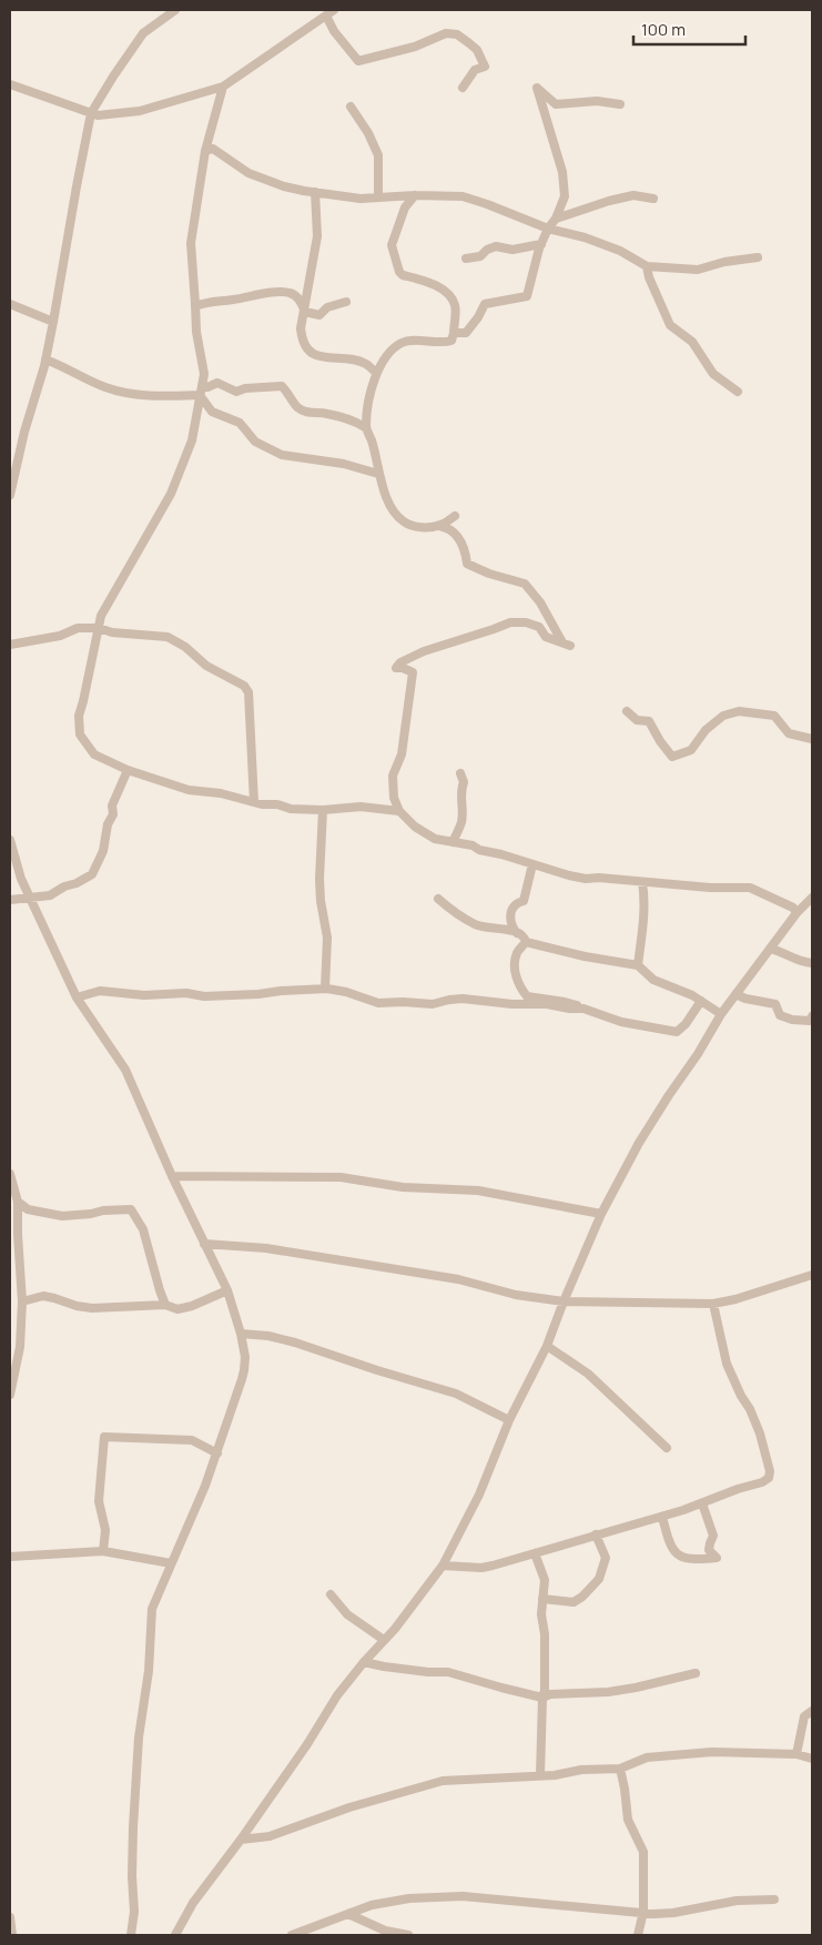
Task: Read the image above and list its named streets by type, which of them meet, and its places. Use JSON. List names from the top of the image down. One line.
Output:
{"scale_bar":"100 m"}
